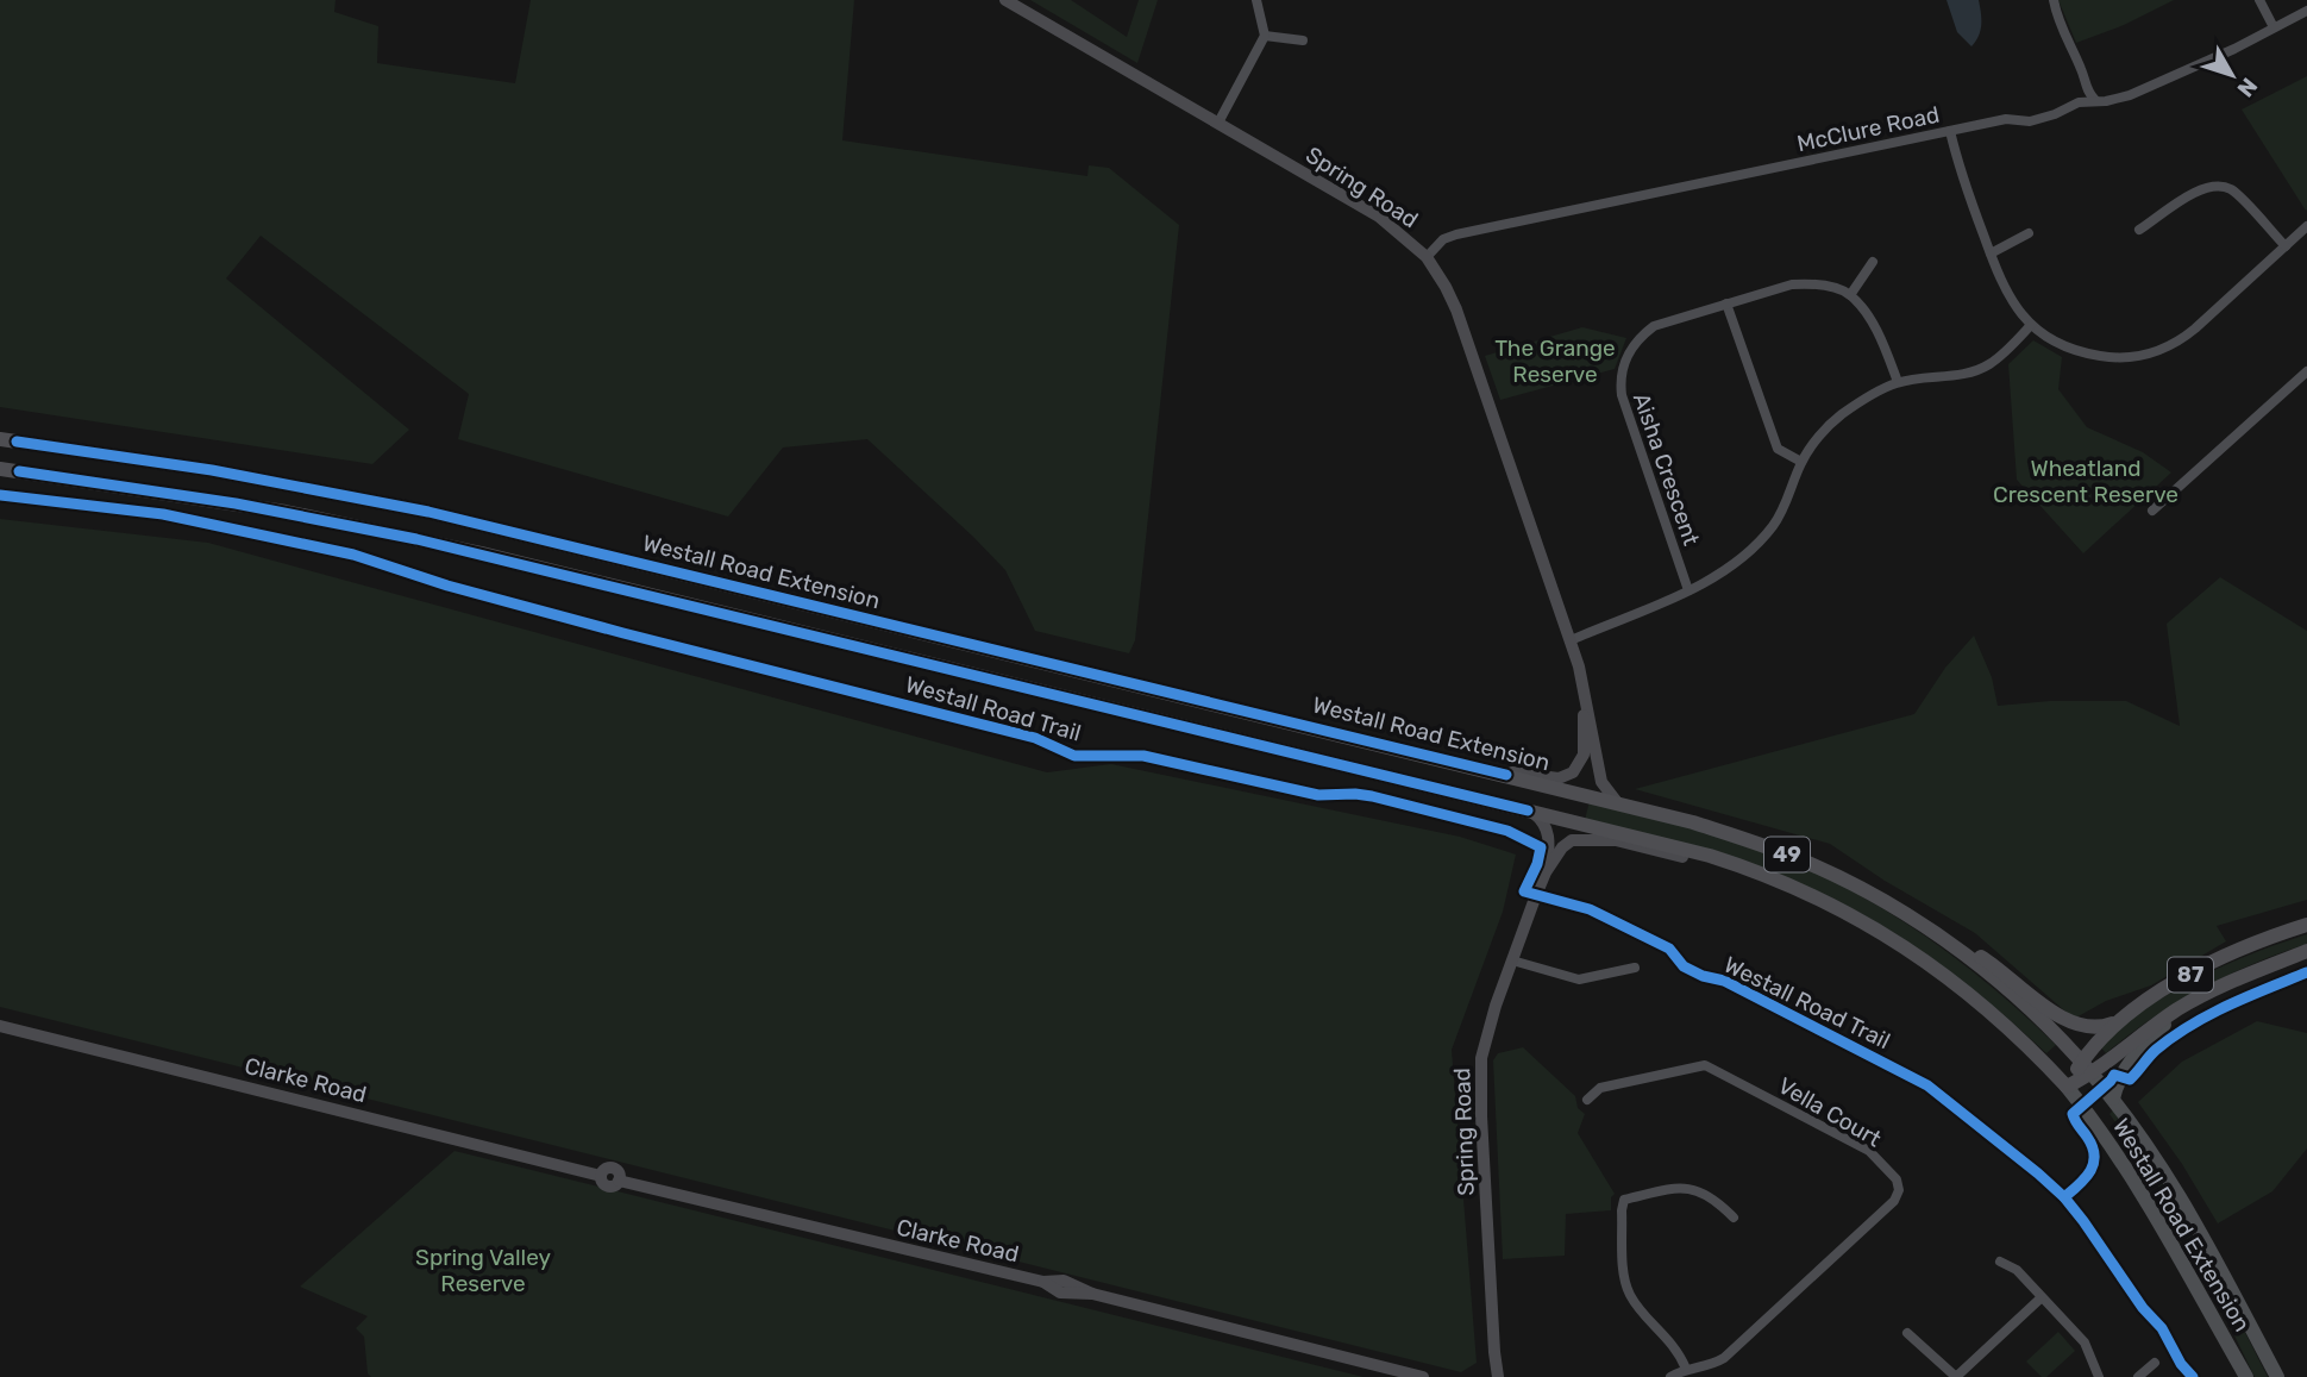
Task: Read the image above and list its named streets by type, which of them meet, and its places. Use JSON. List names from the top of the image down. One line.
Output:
{"streets":{"highway":["Westall Road Extension","49","87"],"main road":["Spring Road","Clarke Road"],"street":["McClure Road","Aisha Crescent","Vella Court"],"cycle path":["Westall Road Trail"]},"crossings":[["McClure Road","Spring Road"],["Spring Road","Westall Road Extension"],["Westall Road Extension","87"]],"parks":["The Grange Reserve","Wheatland Crescent Reserve","Spring Valley Reserve"],"north":"bottom right"}
